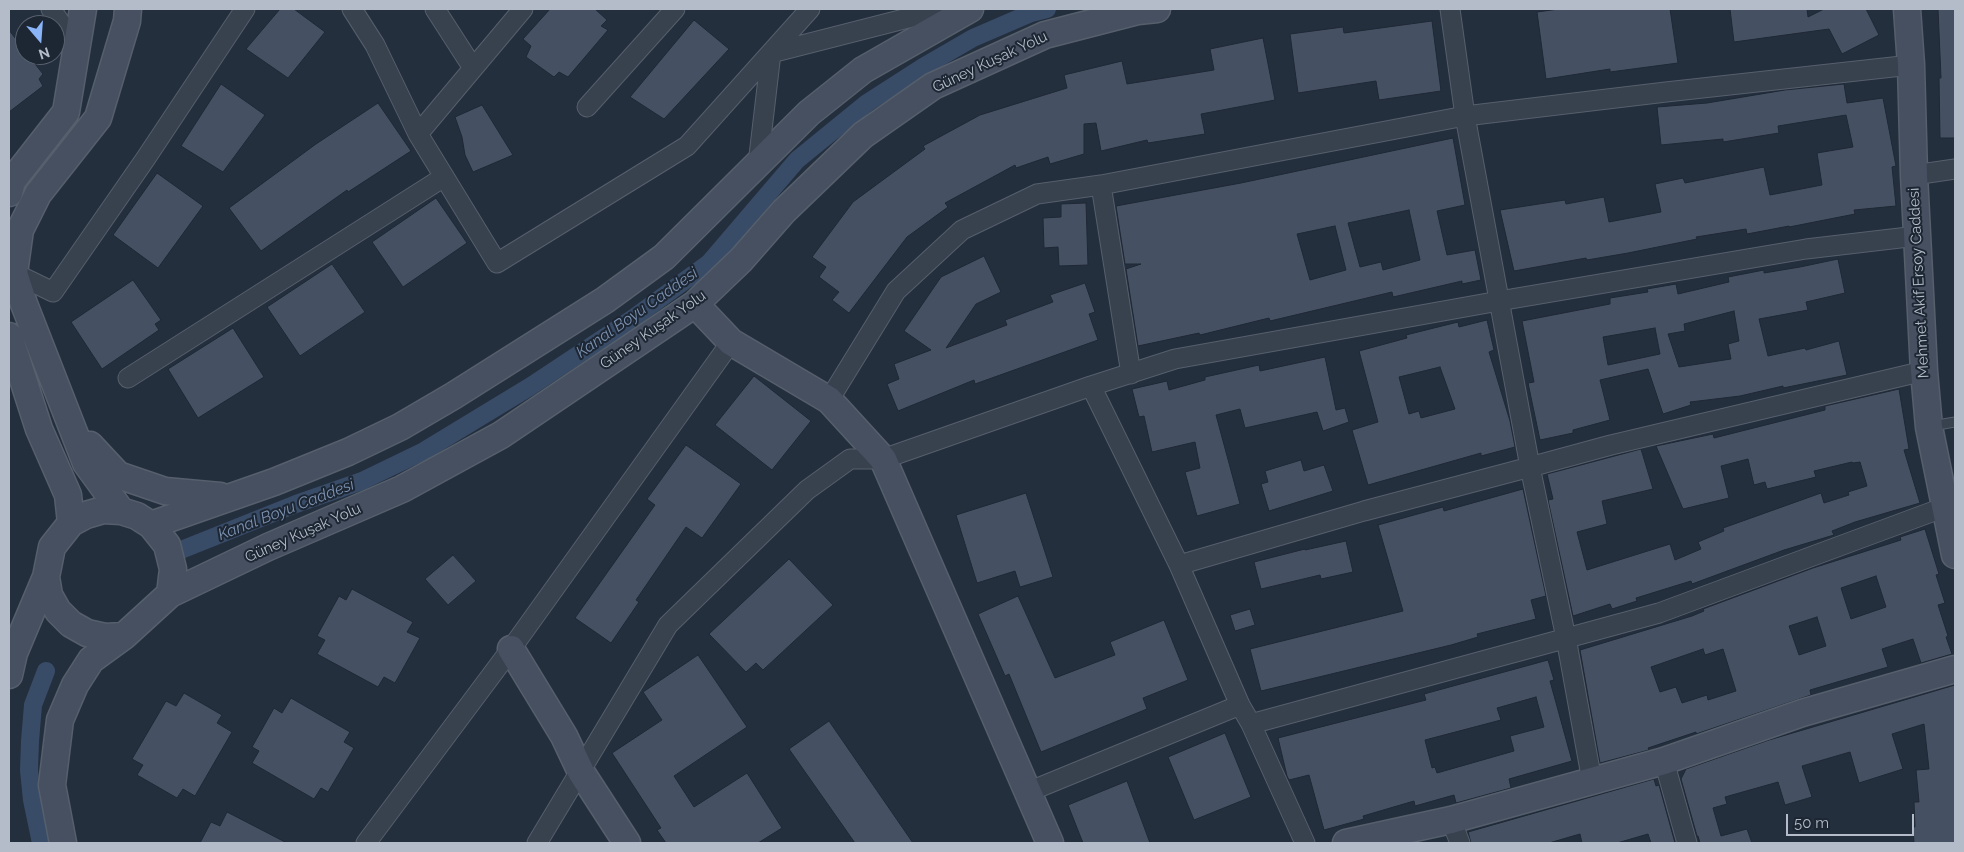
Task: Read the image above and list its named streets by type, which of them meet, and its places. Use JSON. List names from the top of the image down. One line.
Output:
{"streets":{"main road":["Güney Kuşak Yolu","Mehmet Akif Ersoy Caddesi"]},"water":["Kanal Boyu Caddesi"],"scale_bar":"50 m","north":"bottom"}
